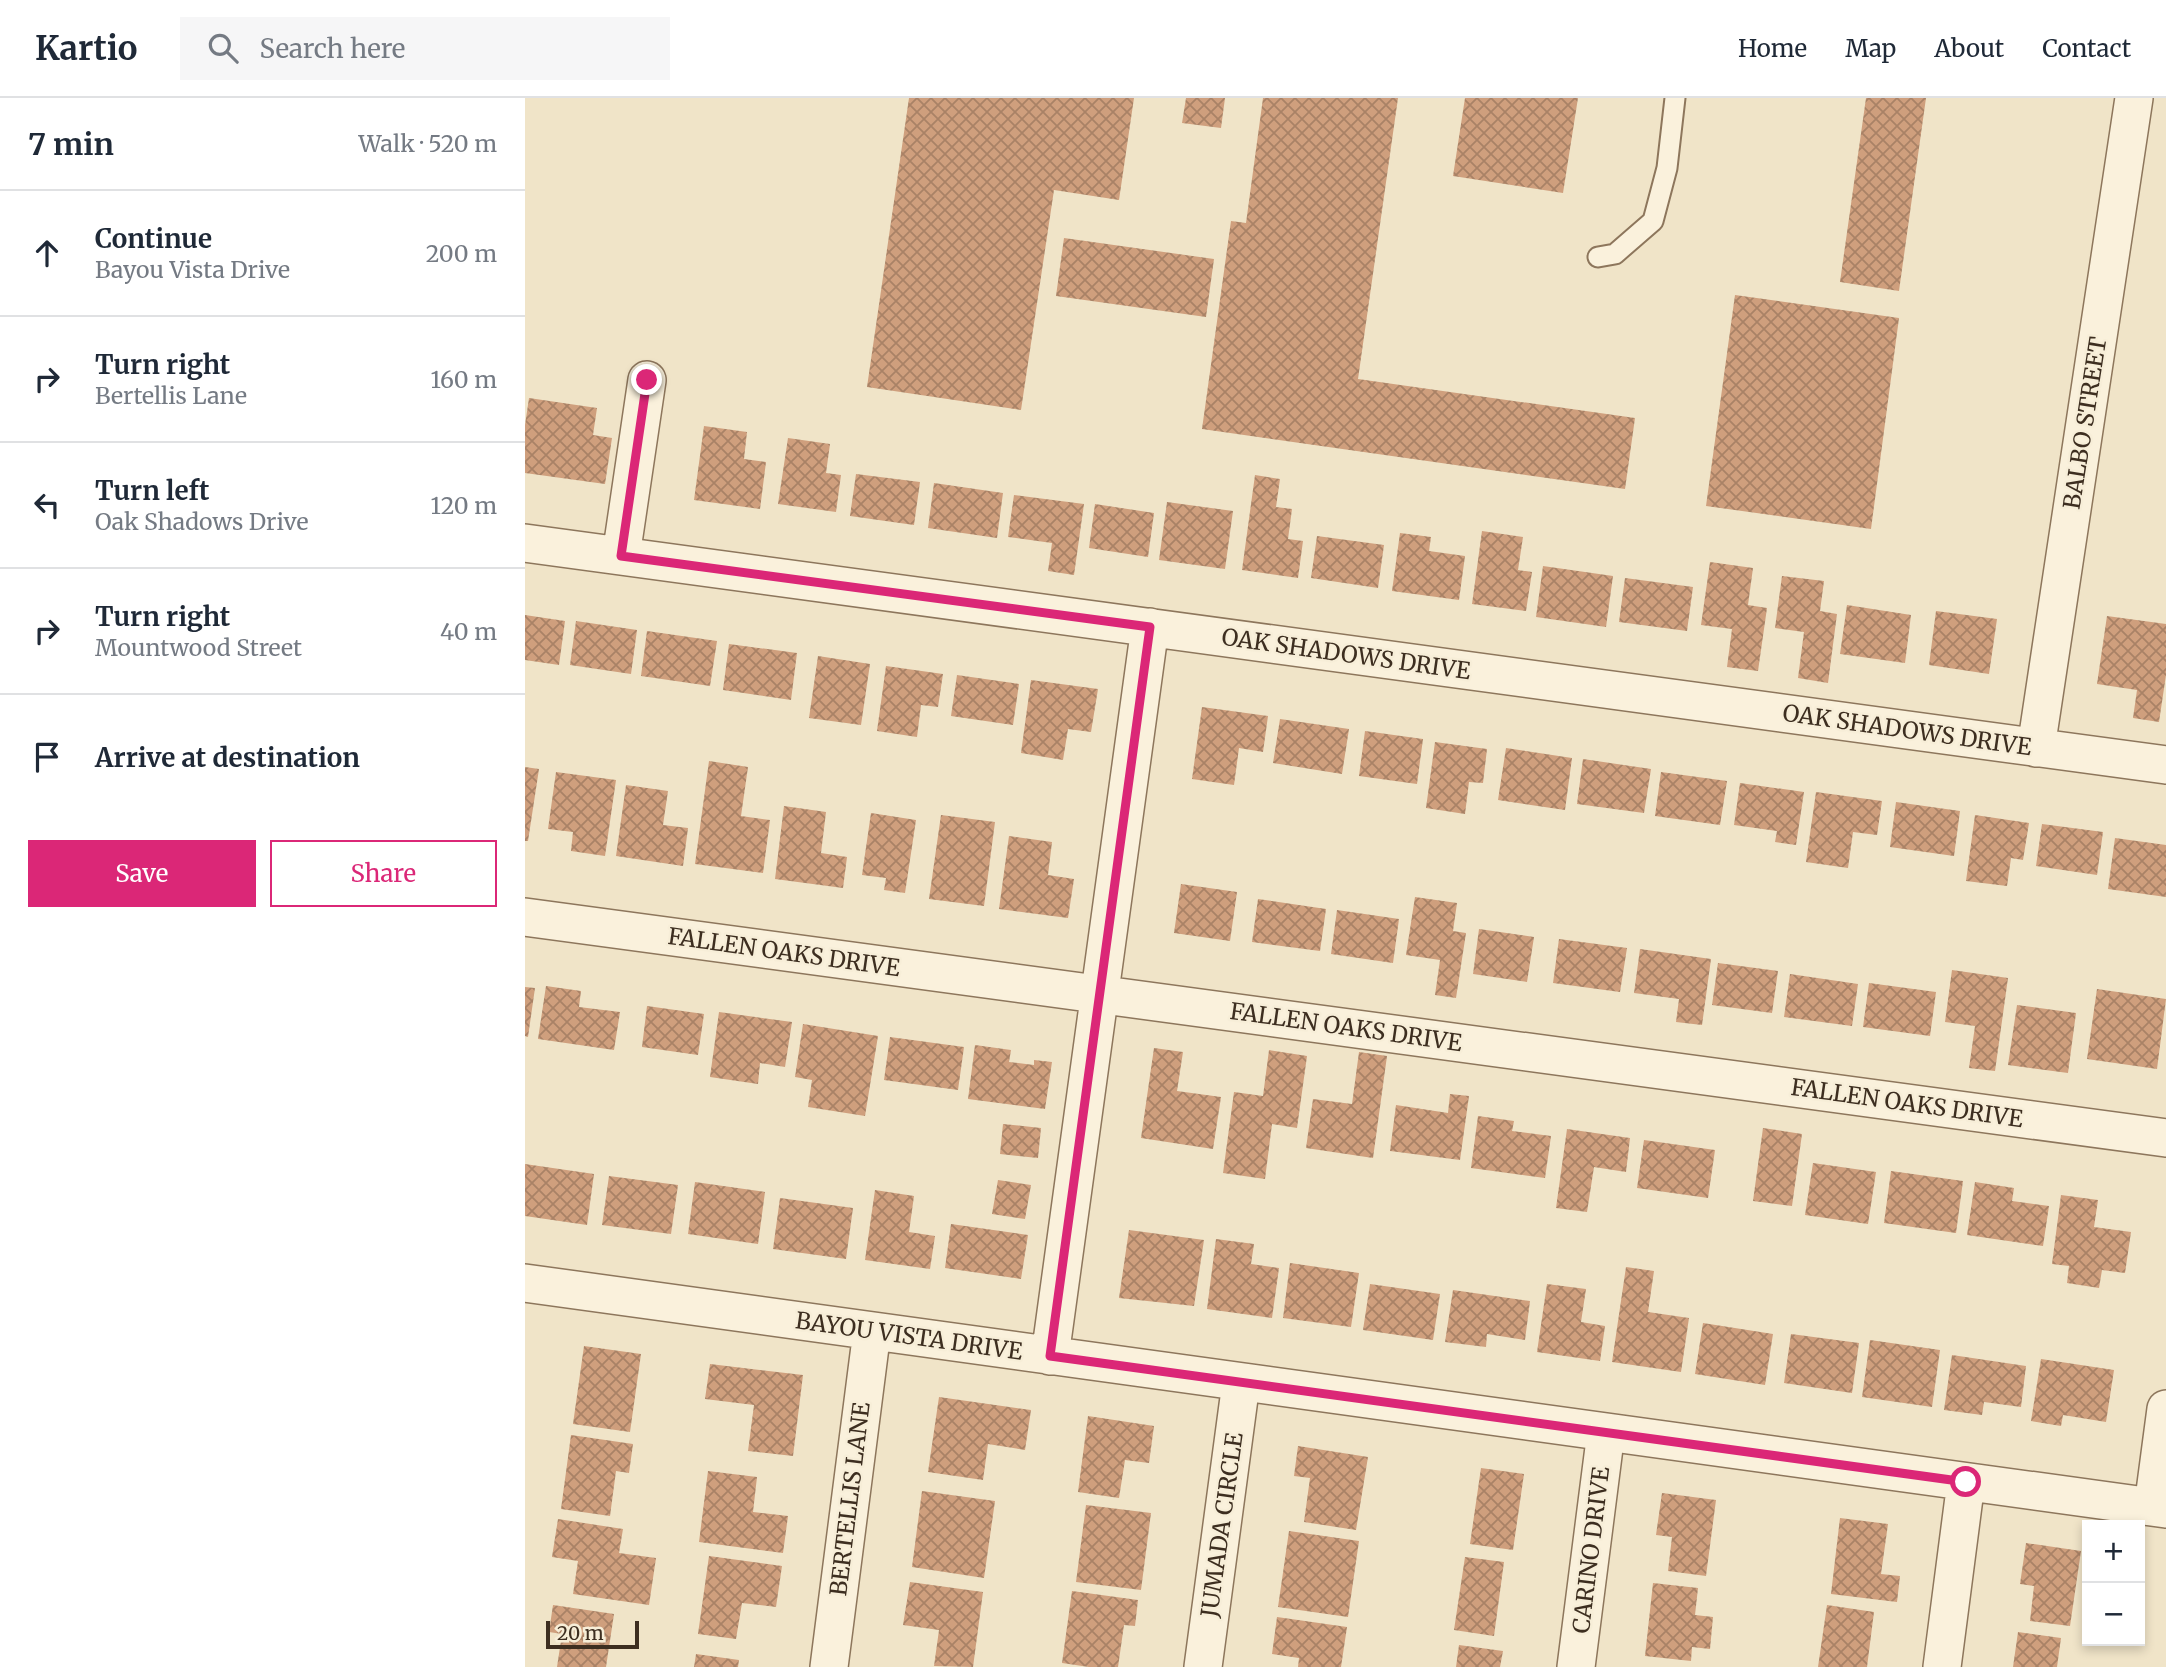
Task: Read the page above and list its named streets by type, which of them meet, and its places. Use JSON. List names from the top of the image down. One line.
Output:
{"streets":{"street":["BALBO STREET","OAK SHADOWS DRIVE","FALLEN OAKS DRIVE","BAYOU VISTA DRIVE","BERTELLIS LANE","JUMADA CIRCLE","CARINO DRIVE"]},"crossings":[["BALBO STREET","OAK SHADOWS DRIVE"],["BAYOU VISTA DRIVE","BERTELLIS LANE"],["BAYOU VISTA DRIVE","JUMADA CIRCLE"],["BAYOU VISTA DRIVE","CARINO DRIVE"]],"scale_bar":"20 m","page":{"header":"Kartio","search":"Search here","nav":["Home","Map","About","Contact"],"heading":["7 min","Walk · 520 m"],"list":[["Continue","Bayou Vista Drive","200 m"],["Turn right","Bertellis Lane","160 m"],["Turn left","Oak Shadows Drive","120 m"],["Turn right","Mountwood Street","40 m"],"Arrive at destination"],"buttons":["Save","Share"],"map_buttons":["+","−"],"scale":"20 m"}}
